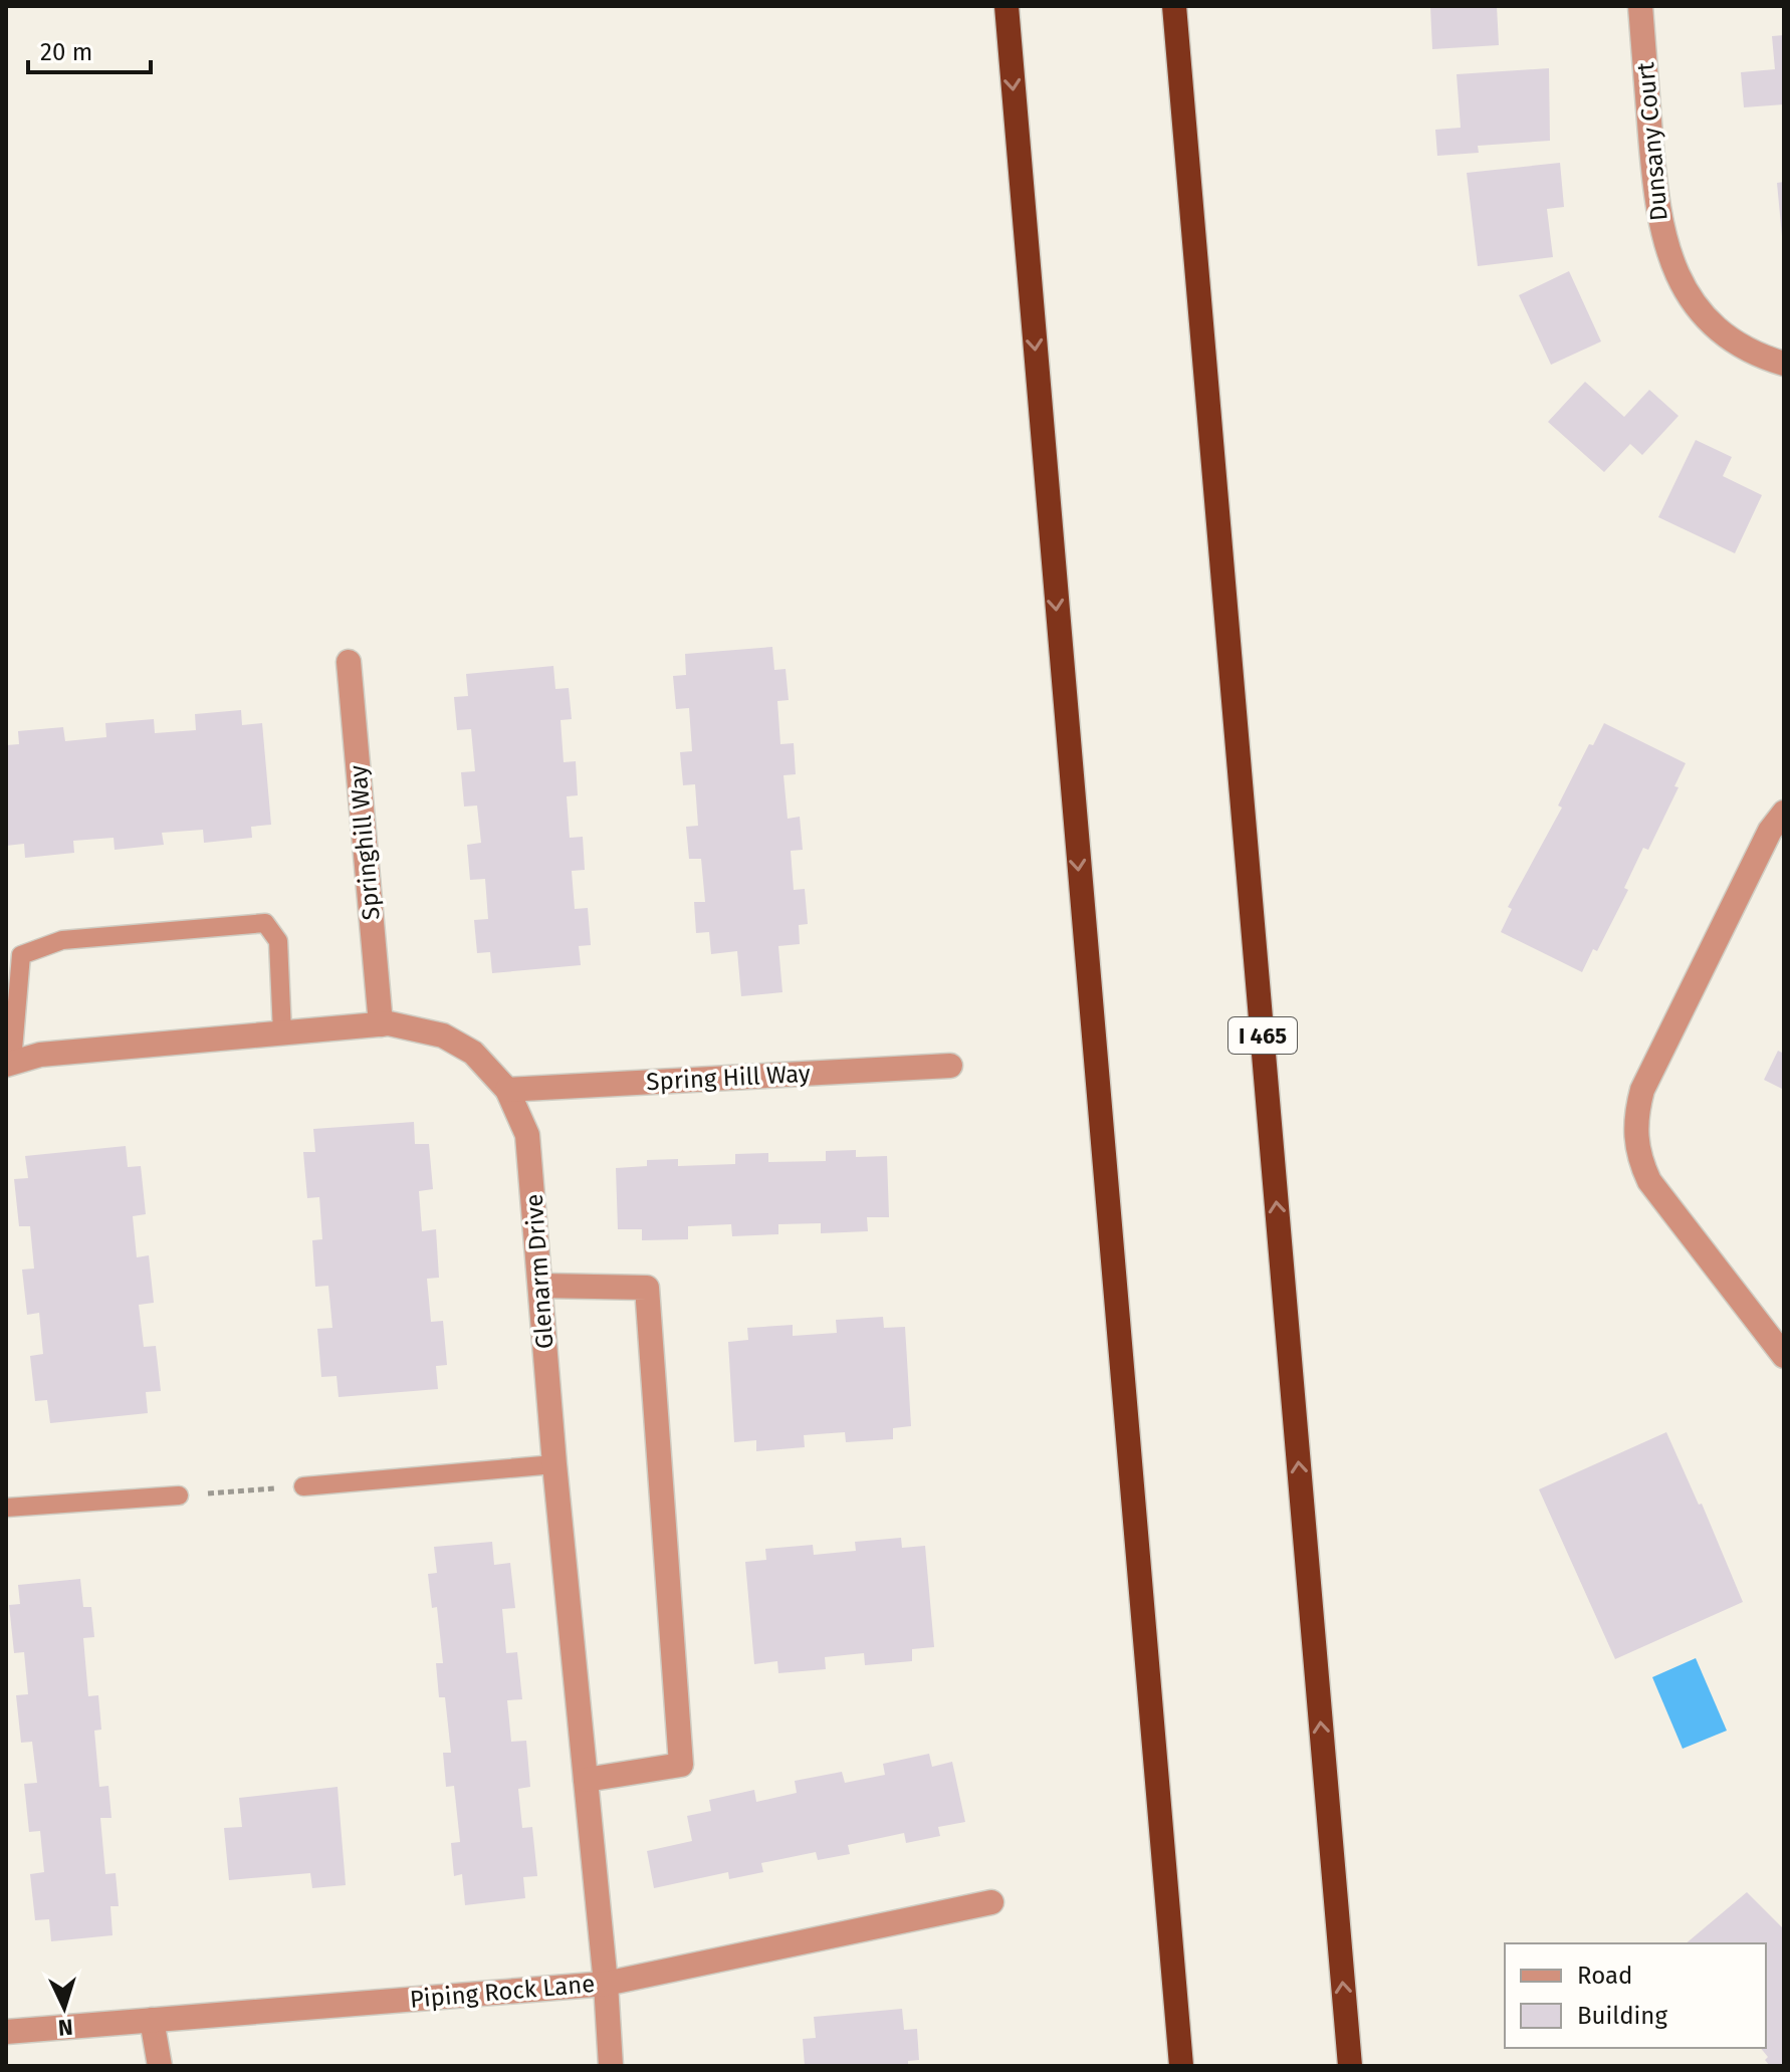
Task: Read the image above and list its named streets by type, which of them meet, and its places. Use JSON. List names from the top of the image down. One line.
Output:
{"streets":{"highway":["I 465"],"street":["Dunsany Court","Springhill Way","Spring Hill Way","Glenarm Drive","Piping Rock Lane"]},"crossings":[["Springhill Way","Glenarm Drive"],["Spring Hill Way","Glenarm Drive"],["Glenarm Drive","Piping Rock Lane"]],"legend":["Road","Building"],"scale_bar":"20 m","north":"bottom"}
